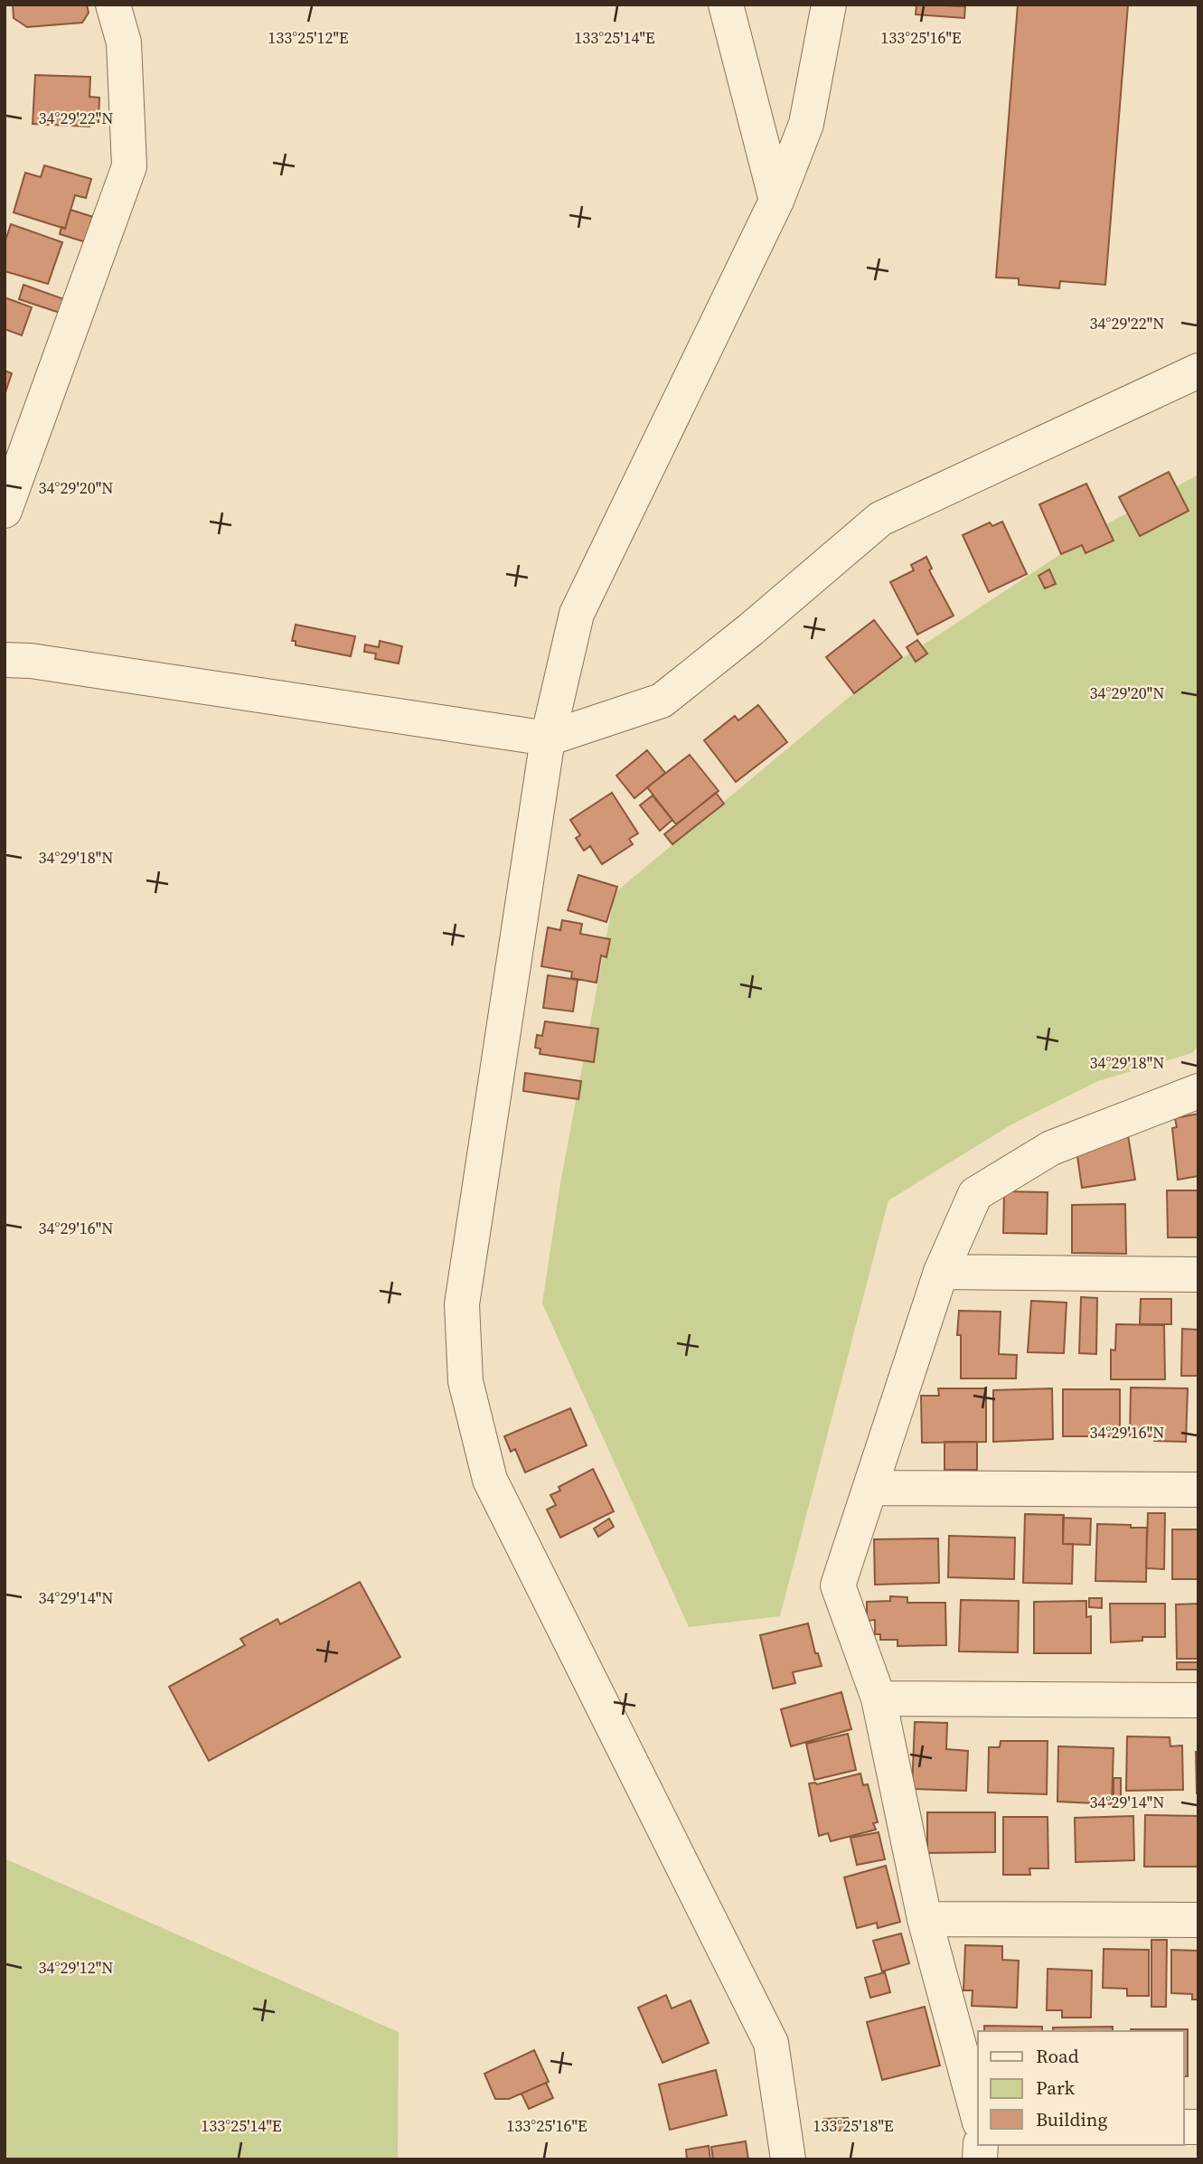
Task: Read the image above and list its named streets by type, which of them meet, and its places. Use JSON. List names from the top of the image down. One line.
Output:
{"legend":["Road","Park","Building"],"coordinates":["133°25'12\"E","133°25'14\"E","133°25'16\"E","34°29'22\"N","34°29'20\"N","34°29'18\"N","34°29'16\"N","34°29'14\"N","34°29'12\"N","133°25'18\"E"]}
